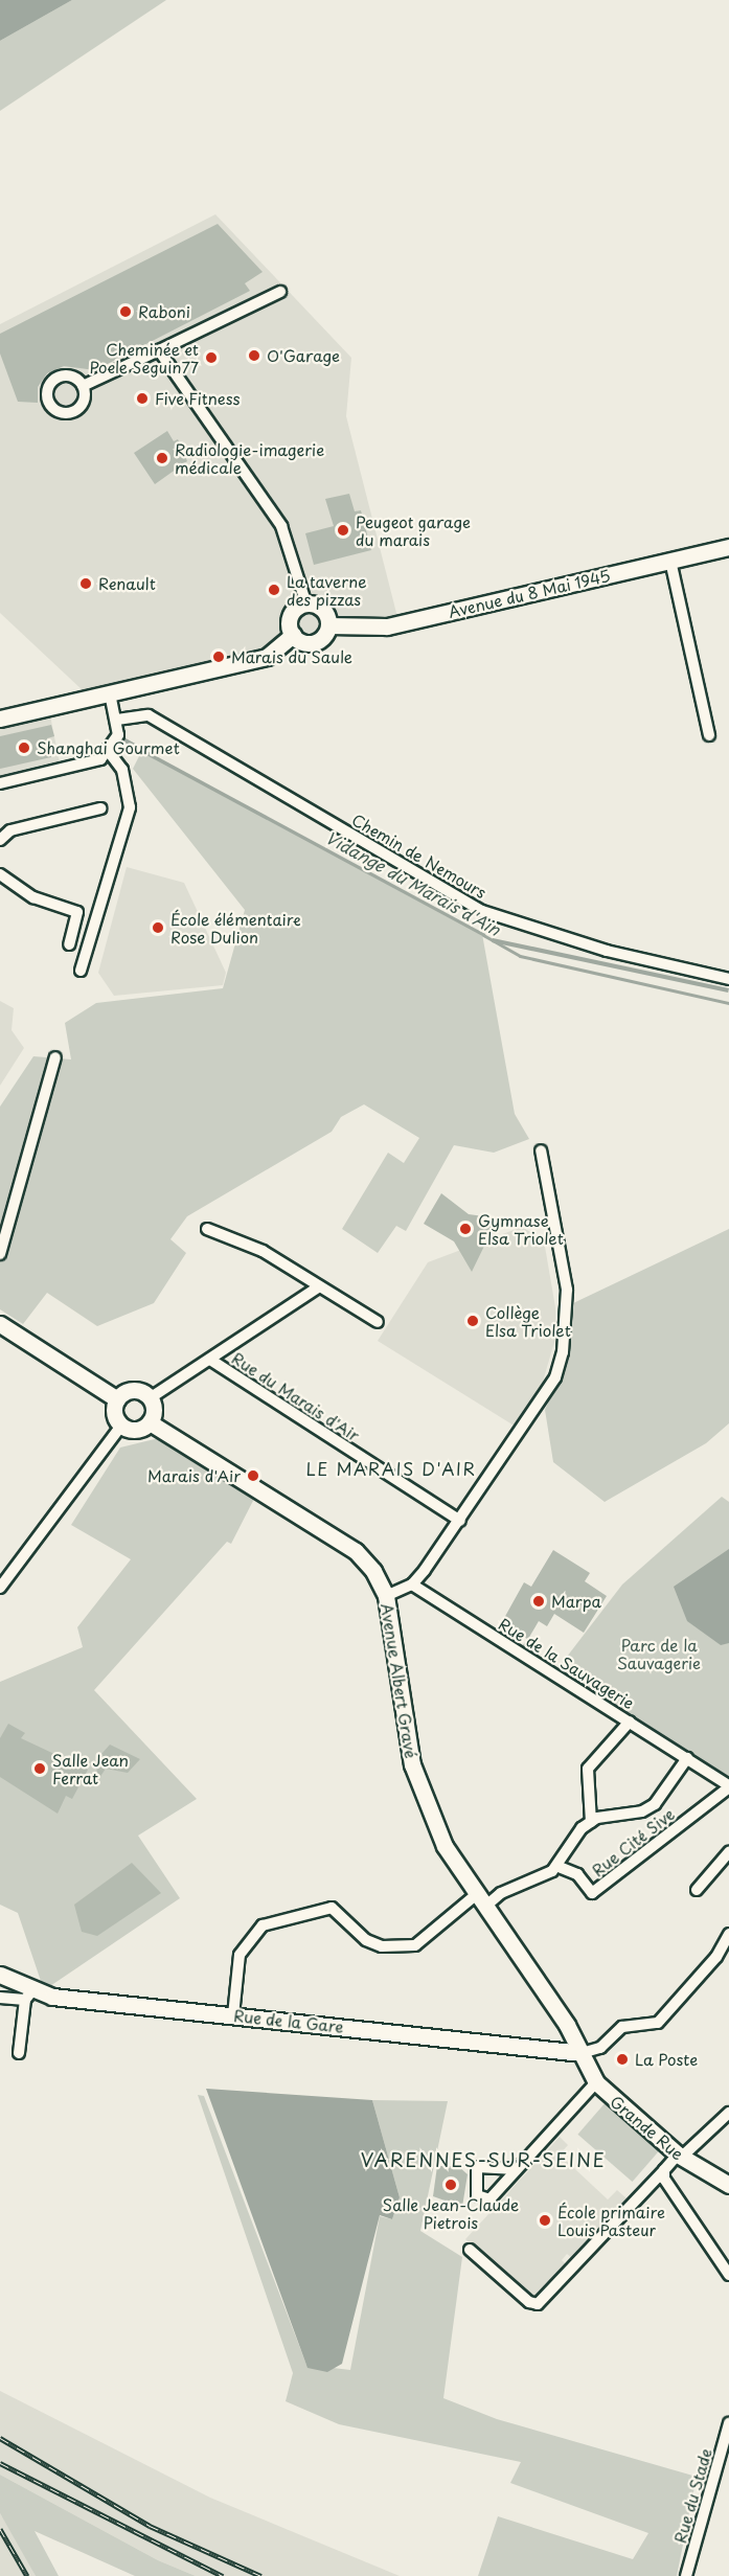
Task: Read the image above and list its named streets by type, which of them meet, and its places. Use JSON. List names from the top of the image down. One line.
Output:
{"streets":{"main road":["Avenue du 8 Mai 1945","Avenue Albert Gravé","Rue de la Gare","Grande Rue"],"street":["Chemin de Nemours","Rue du Marais d'Air","Rue de la Sauvagerie","Rue Cité Sive","Rue du Stade"]},"crossings":[["Rue de la Sauvagerie","Rue Cité Sive"],["Avenue Albert Gravé","Rue de la Gare"],["Avenue Albert Gravé","Grande Rue"],["Rue de la Gare","Grande Rue"]],"districts":["LE MARAIS D'AIR","VARENNES-SUR-SEINE"],"water":["Vidange du Marais d'Ain"],"parks":["Parc de la Sauvagerie"],"places":["Raboni","O'Garage","Cheminée et Poele Seguin77","Five Fitness","Radiologie-imagerie médicale","Peugeot garage du marais","Renault","La taverne des pizzas","Marais du Saule","Shanghai Gourmet","École élémentaire Rose Dulion","Gymnase Elsa Triolet","Collège Elsa Triolet","Marais d'Air","Marpa","Salle Jean Ferrat","La Poste","Salle Jean-Claude Pietrois","École primaire Louis Pasteur"]}
